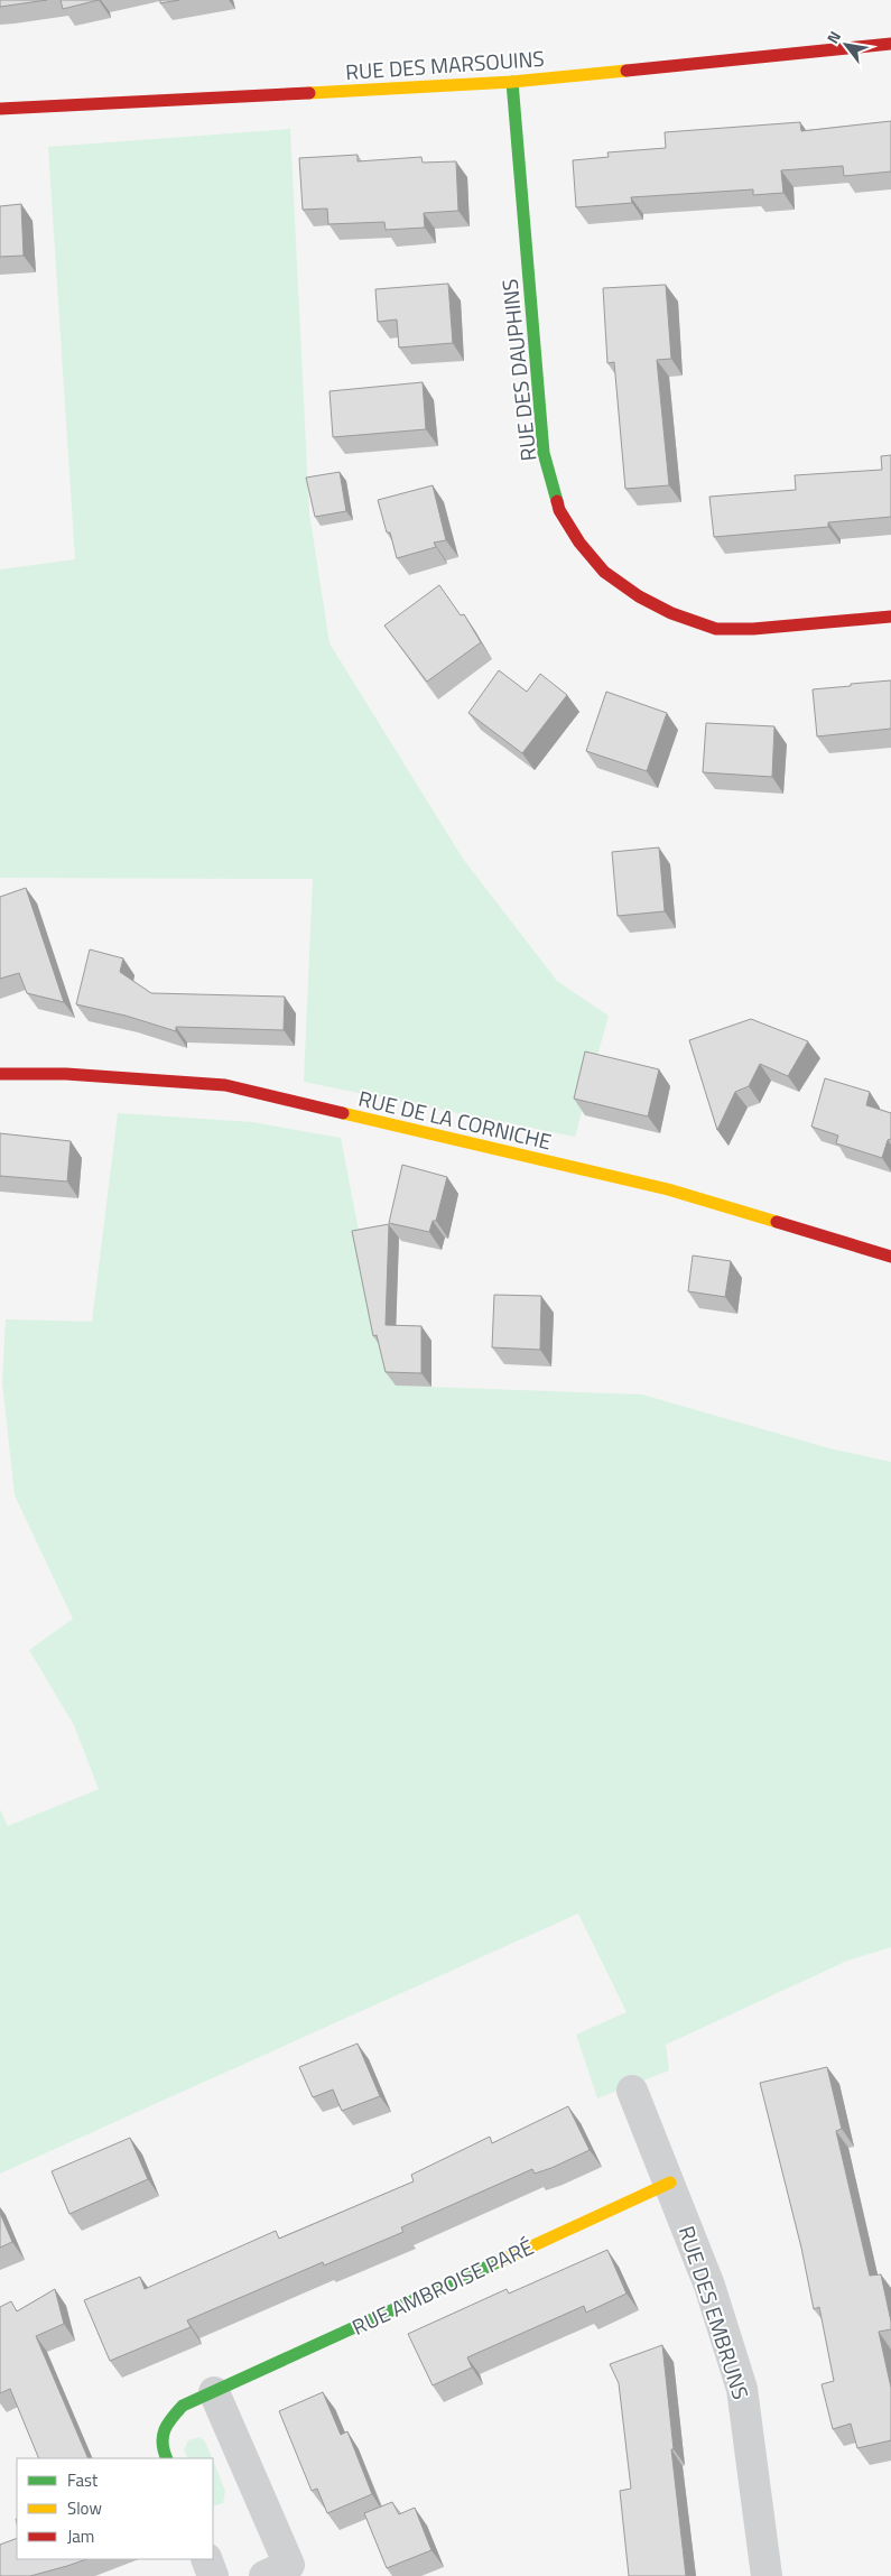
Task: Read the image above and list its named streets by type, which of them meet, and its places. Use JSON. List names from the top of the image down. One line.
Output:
{"streets":{"street":["RUE DES MARSOUINS","RUE DES DAUPHINS","RUE DE LA CORNICHE","RUE AMBROISE PARÉ","RUE DES EMBRUNS"]},"crossings":[["RUE DES MARSOUINS","RUE DES DAUPHINS"],["RUE AMBROISE PARÉ","RUE DES EMBRUNS"]],"legend":["Fast","Slow","Jam"],"north":"top left"}
